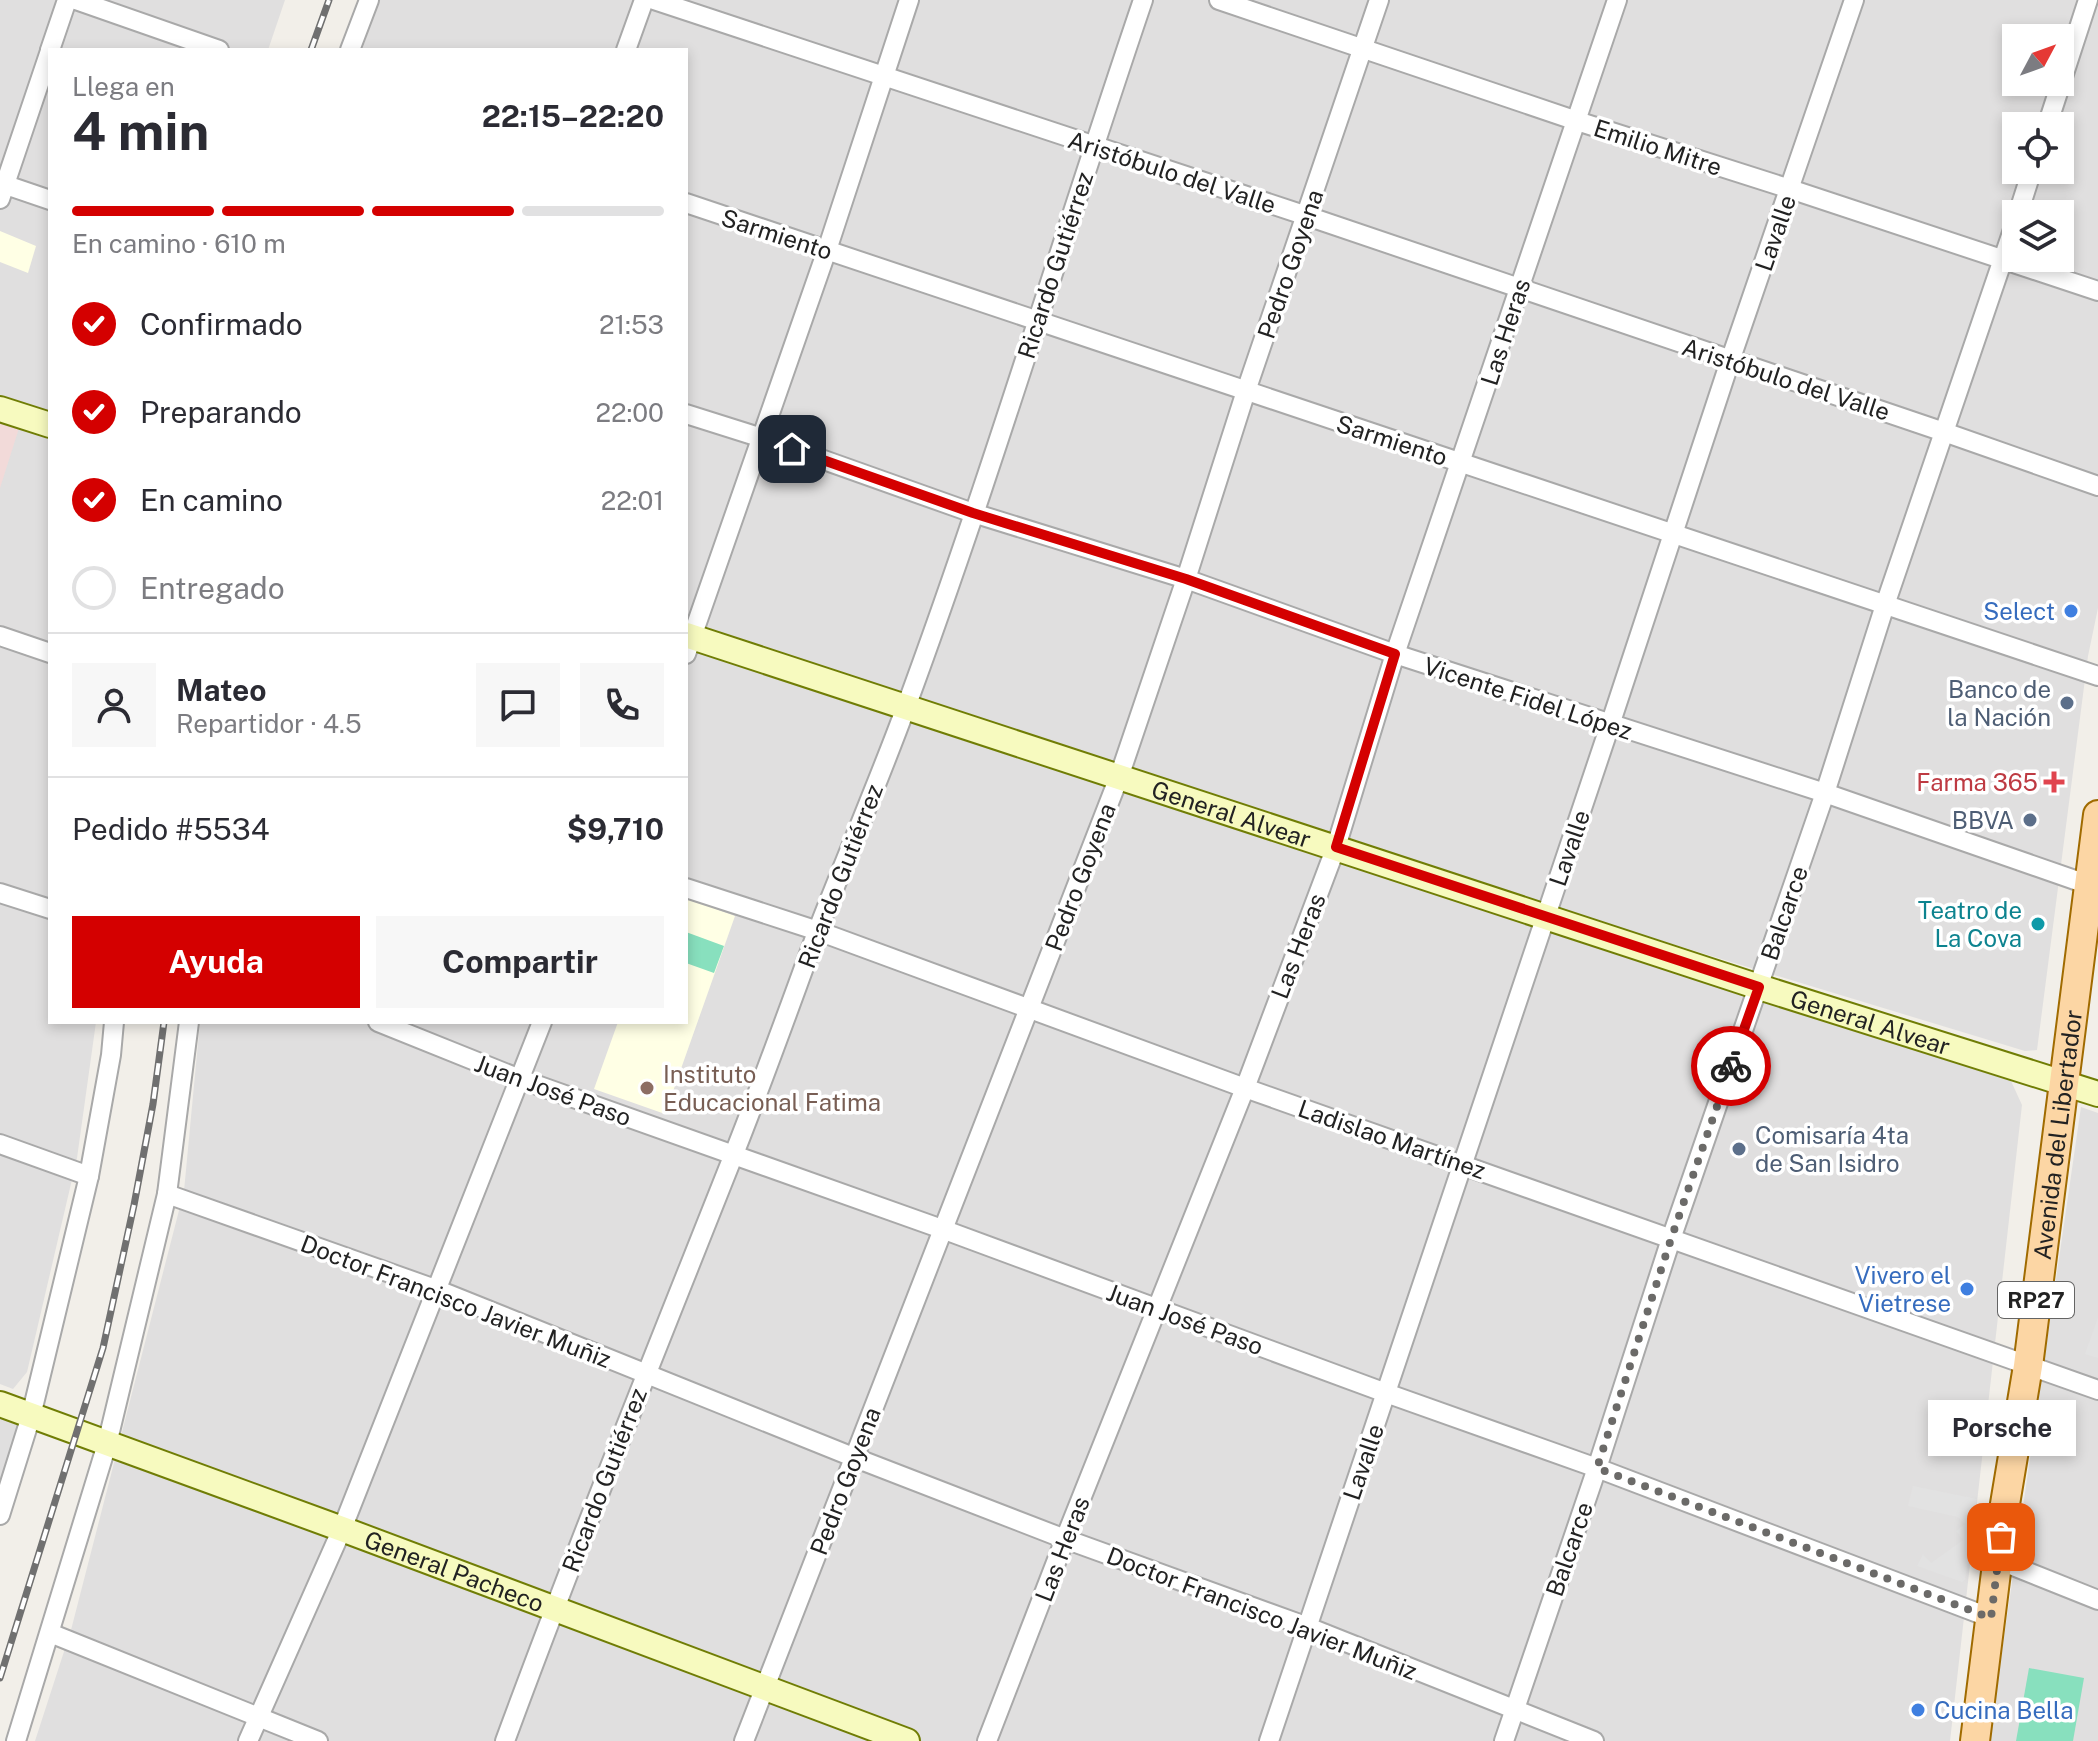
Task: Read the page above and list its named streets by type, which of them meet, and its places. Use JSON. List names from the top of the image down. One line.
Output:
{"streets":{"main road":["Avenida del Libertador","RP27"],"street":["Emilio Mitre","Aristóbulo del Valle","Lavalle","Sarmiento","Pedro Goyena","Ricardo Gutiérrez","Las Heras","Vicente Fidel López","General Alvear","Balcarce","Juan José Paso","Ladislao Martínez","Doctor Francisco Javier Muñiz","General Pacheco"]},"crossings":[["Emilio Mitre","Lavalle"],["Emilio Mitre","Pedro Goyena"],["Emilio Mitre","Las Heras"],["Aristóbulo del Valle","Lavalle"],["Aristóbulo del Valle","Pedro Goyena"],["Aristóbulo del Valle","Ricardo Gutiérrez"],["Aristóbulo del Valle","Las Heras"],["Aristóbulo del Valle","Balcarce"],["Lavalle","Sarmiento"],["Lavalle","Vicente Fidel López"],["Lavalle","General Alvear"],["Lavalle","Juan José Paso"],["Lavalle","Ladislao Martínez"],["Lavalle","Doctor Francisco Javier Muñiz"],["Sarmiento","Pedro Goyena"],["Sarmiento","Ricardo Gutiérrez"],["Sarmiento","Las Heras"],["Sarmiento","Balcarce"],["Pedro Goyena","Vicente Fidel López"],["Pedro Goyena","General Alvear"],["Pedro Goyena","Juan José Paso"],["Pedro Goyena","Ladislao Martínez"],["Pedro Goyena","Doctor Francisco Javier Muñiz"],["Pedro Goyena","General Pacheco"],["Ricardo Gutiérrez","Vicente Fidel López"],["Ricardo Gutiérrez","General Alvear"],["Ricardo Gutiérrez","Juan José Paso"],["Ricardo Gutiérrez","Ladislao Martínez"],["Ricardo Gutiérrez","Doctor Francisco Javier Muñiz"],["Ricardo Gutiérrez","General Pacheco"],["Las Heras","Vicente Fidel López"],["Las Heras","General Alvear"],["Las Heras","Juan José Paso"],["Las Heras","Ladislao Martínez"],["Las Heras","Doctor Francisco Javier Muñiz"],["Vicente Fidel López","Balcarce"],["Vicente Fidel López","Avenida del Libertador"],["General Alvear","Balcarce"],["General Alvear","Avenida del Libertador"],["Balcarce","Juan José Paso"],["Balcarce","Ladislao Martínez"],["Balcarce","Doctor Francisco Javier Muñiz"],["Juan José Paso","Avenida del Libertador"],["Avenida del Libertador","Ladislao Martínez"]],"places":{"other":["Select","Banco de la Nación","BBVA","Teatro de La Cova","Instituto Educacional Fatima","Comisaría 4ta de San Isidro","Vivero el Vietrese","Porsche","Cucina Bella"],"health":["Farma 365"]},"north":"top right","page":{"heading":["4 min","Llega en","22:15–22:20"],"panel":["Mateo","Repartidor · 4.5","Pedido #5534","$9,710"],"bar":"En camino · 610 m","list":[["Confirmado","21:53"],["Preparando","22:00"],["En camino","22:01"],"Entregado"],"buttons":["Ayuda","Compartir"],"bubble":"Porsche"}}
